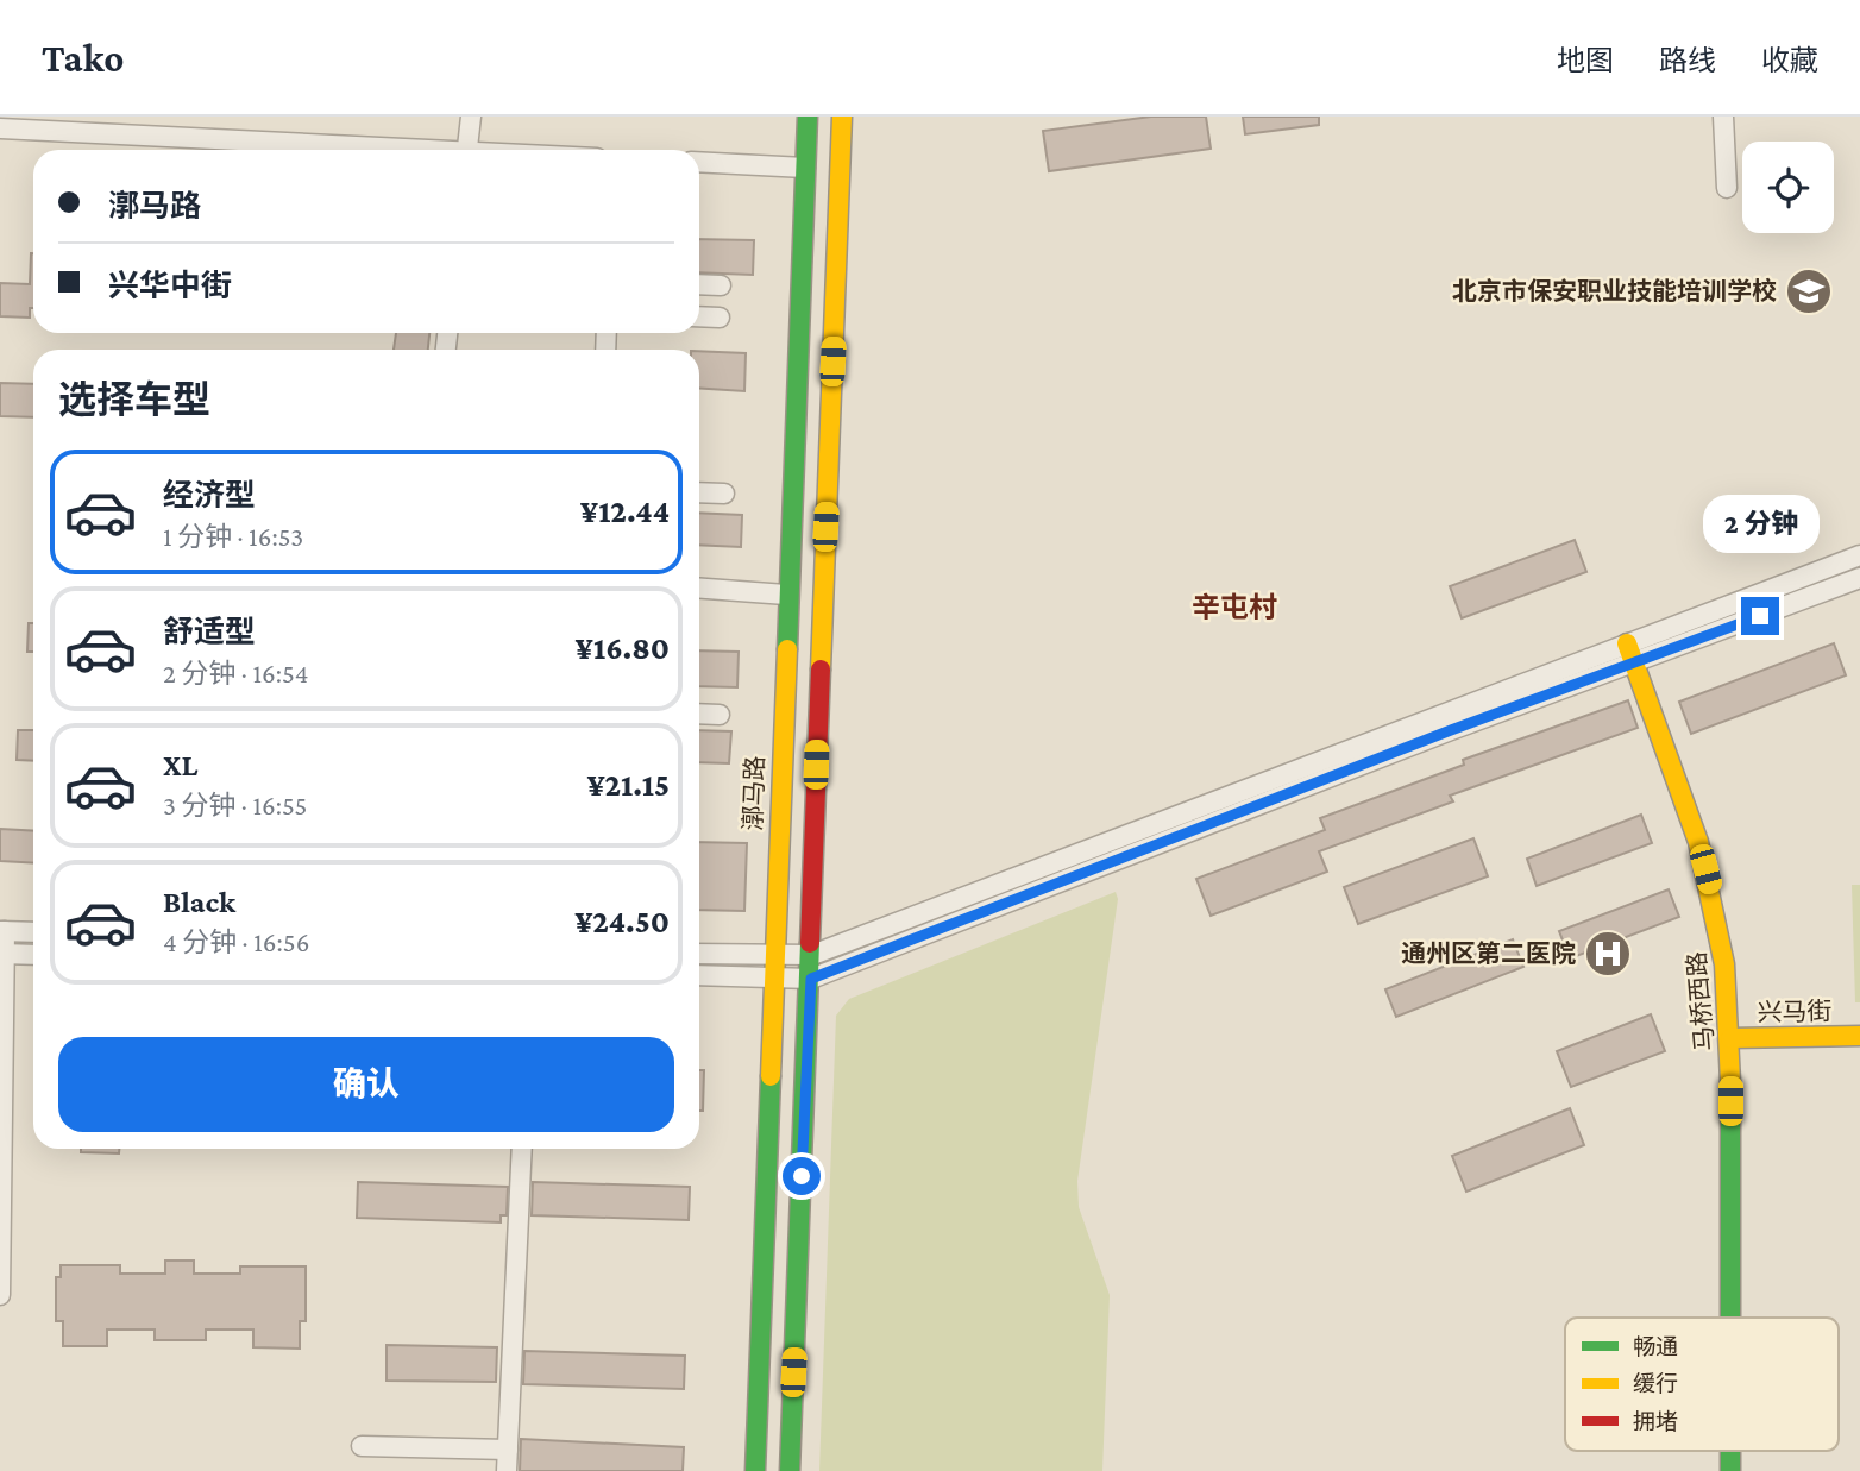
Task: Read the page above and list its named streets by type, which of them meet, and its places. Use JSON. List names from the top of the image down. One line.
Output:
{"streets":{"main road":["漷马路","马桥西路","兴马街"]},"crossings":[["马桥西路","兴马街"]],"districts":["辛屯村"],"places":{"school or university":["北京市保安职业技能培训学校"],"hospital":["通州区第二医院"]},"legend":["畅通","缓行","拥堵"],"page":{"header":"Tako","nav":["地图","路线","收藏"],"banner":["漷马路","兴华中街"],"heading":"选择车型","list":[{"name":"经济型","note":"1 分钟 · 16:53","value":"¥12.44"},{"name":"舒适型","note":"2 分钟 · 16:54","value":"¥16.80"},{"name":"XL","note":"3 分钟 · 16:55","value":"¥21.15"},{"name":"Black","note":"4 分钟 · 16:56","value":"¥24.50"}],"bubble":"2 分钟","buttons":"确认"}}
